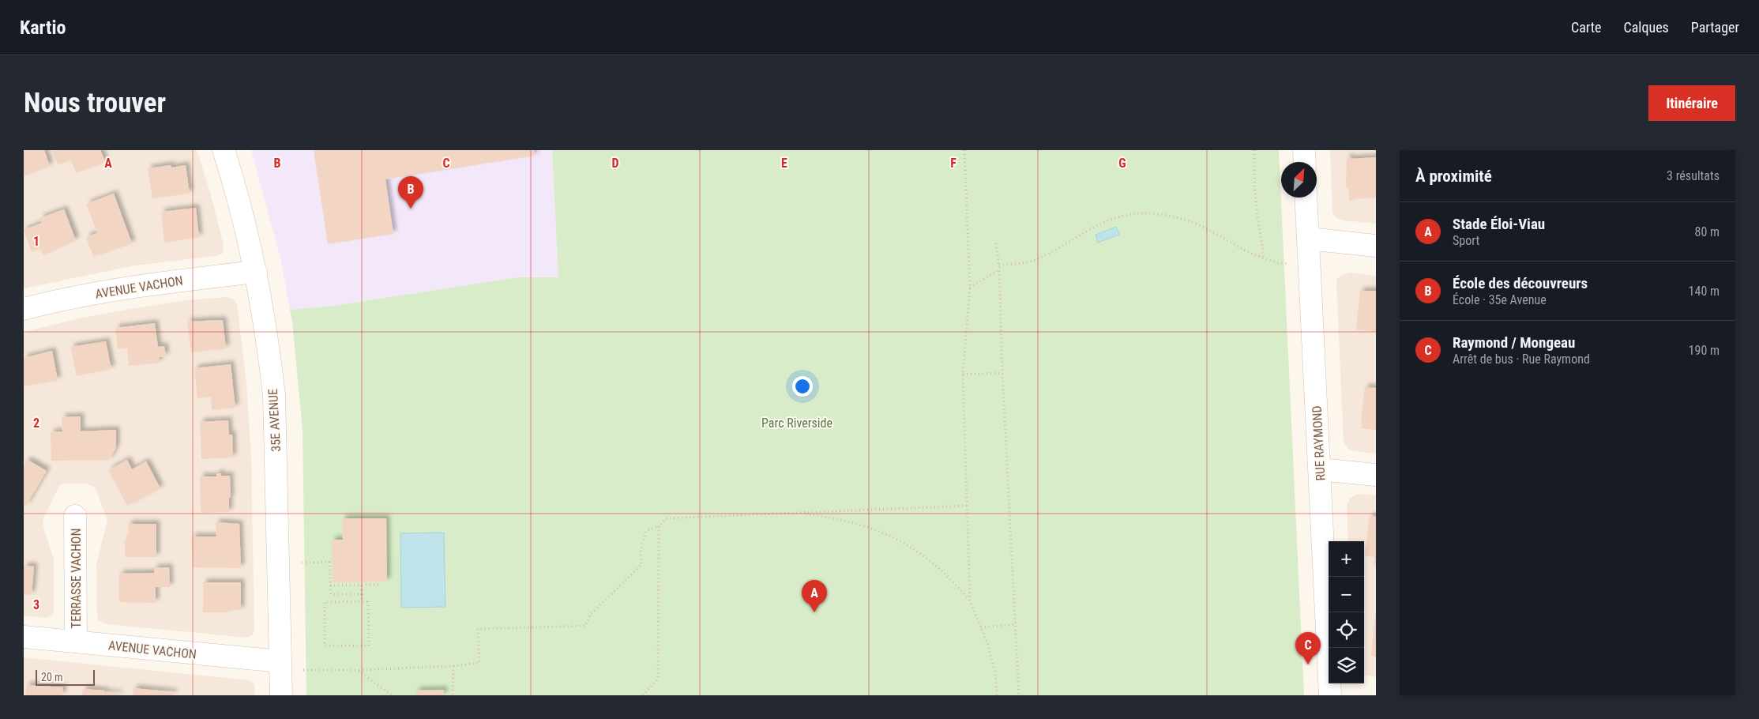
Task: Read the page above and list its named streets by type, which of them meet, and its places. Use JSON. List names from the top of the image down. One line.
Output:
{"streets":{"street":["AVENUE VACHON","35E AVENUE","RUE RAYMOND","TERRASSE VACHON"]},"crossings":[["AVENUE VACHON","35E AVENUE"],["AVENUE VACHON","TERRASSE VACHON"]],"parks":["Parc Riverside"],"scale_bar":"20 m","north":"top right","page":{"header":"Kartio","nav":["Carte","Calques","Partager"],"buttons":"Itinéraire","title":"Nous trouver","heading":["À proximité","3 résultats"],"pins":["B","A","C"],"list":[{"mark":"A","name":"Stade Éloi-Viau","note":"Sport","value":"80 m"},{"mark":"B","name":"École des découvreurs","note":"École · 35e Avenue","value":"140 m"},{"mark":"C","name":"Raymond / Mongeau","note":"Arrêt de bus · Rue Raymond","value":"190 m"}],"map_buttons":["+","−"],"scale":"20 m"},"grid":{"columns":["A","B","C","D","E","F","G"],"rows":["1","2","3"]}}
